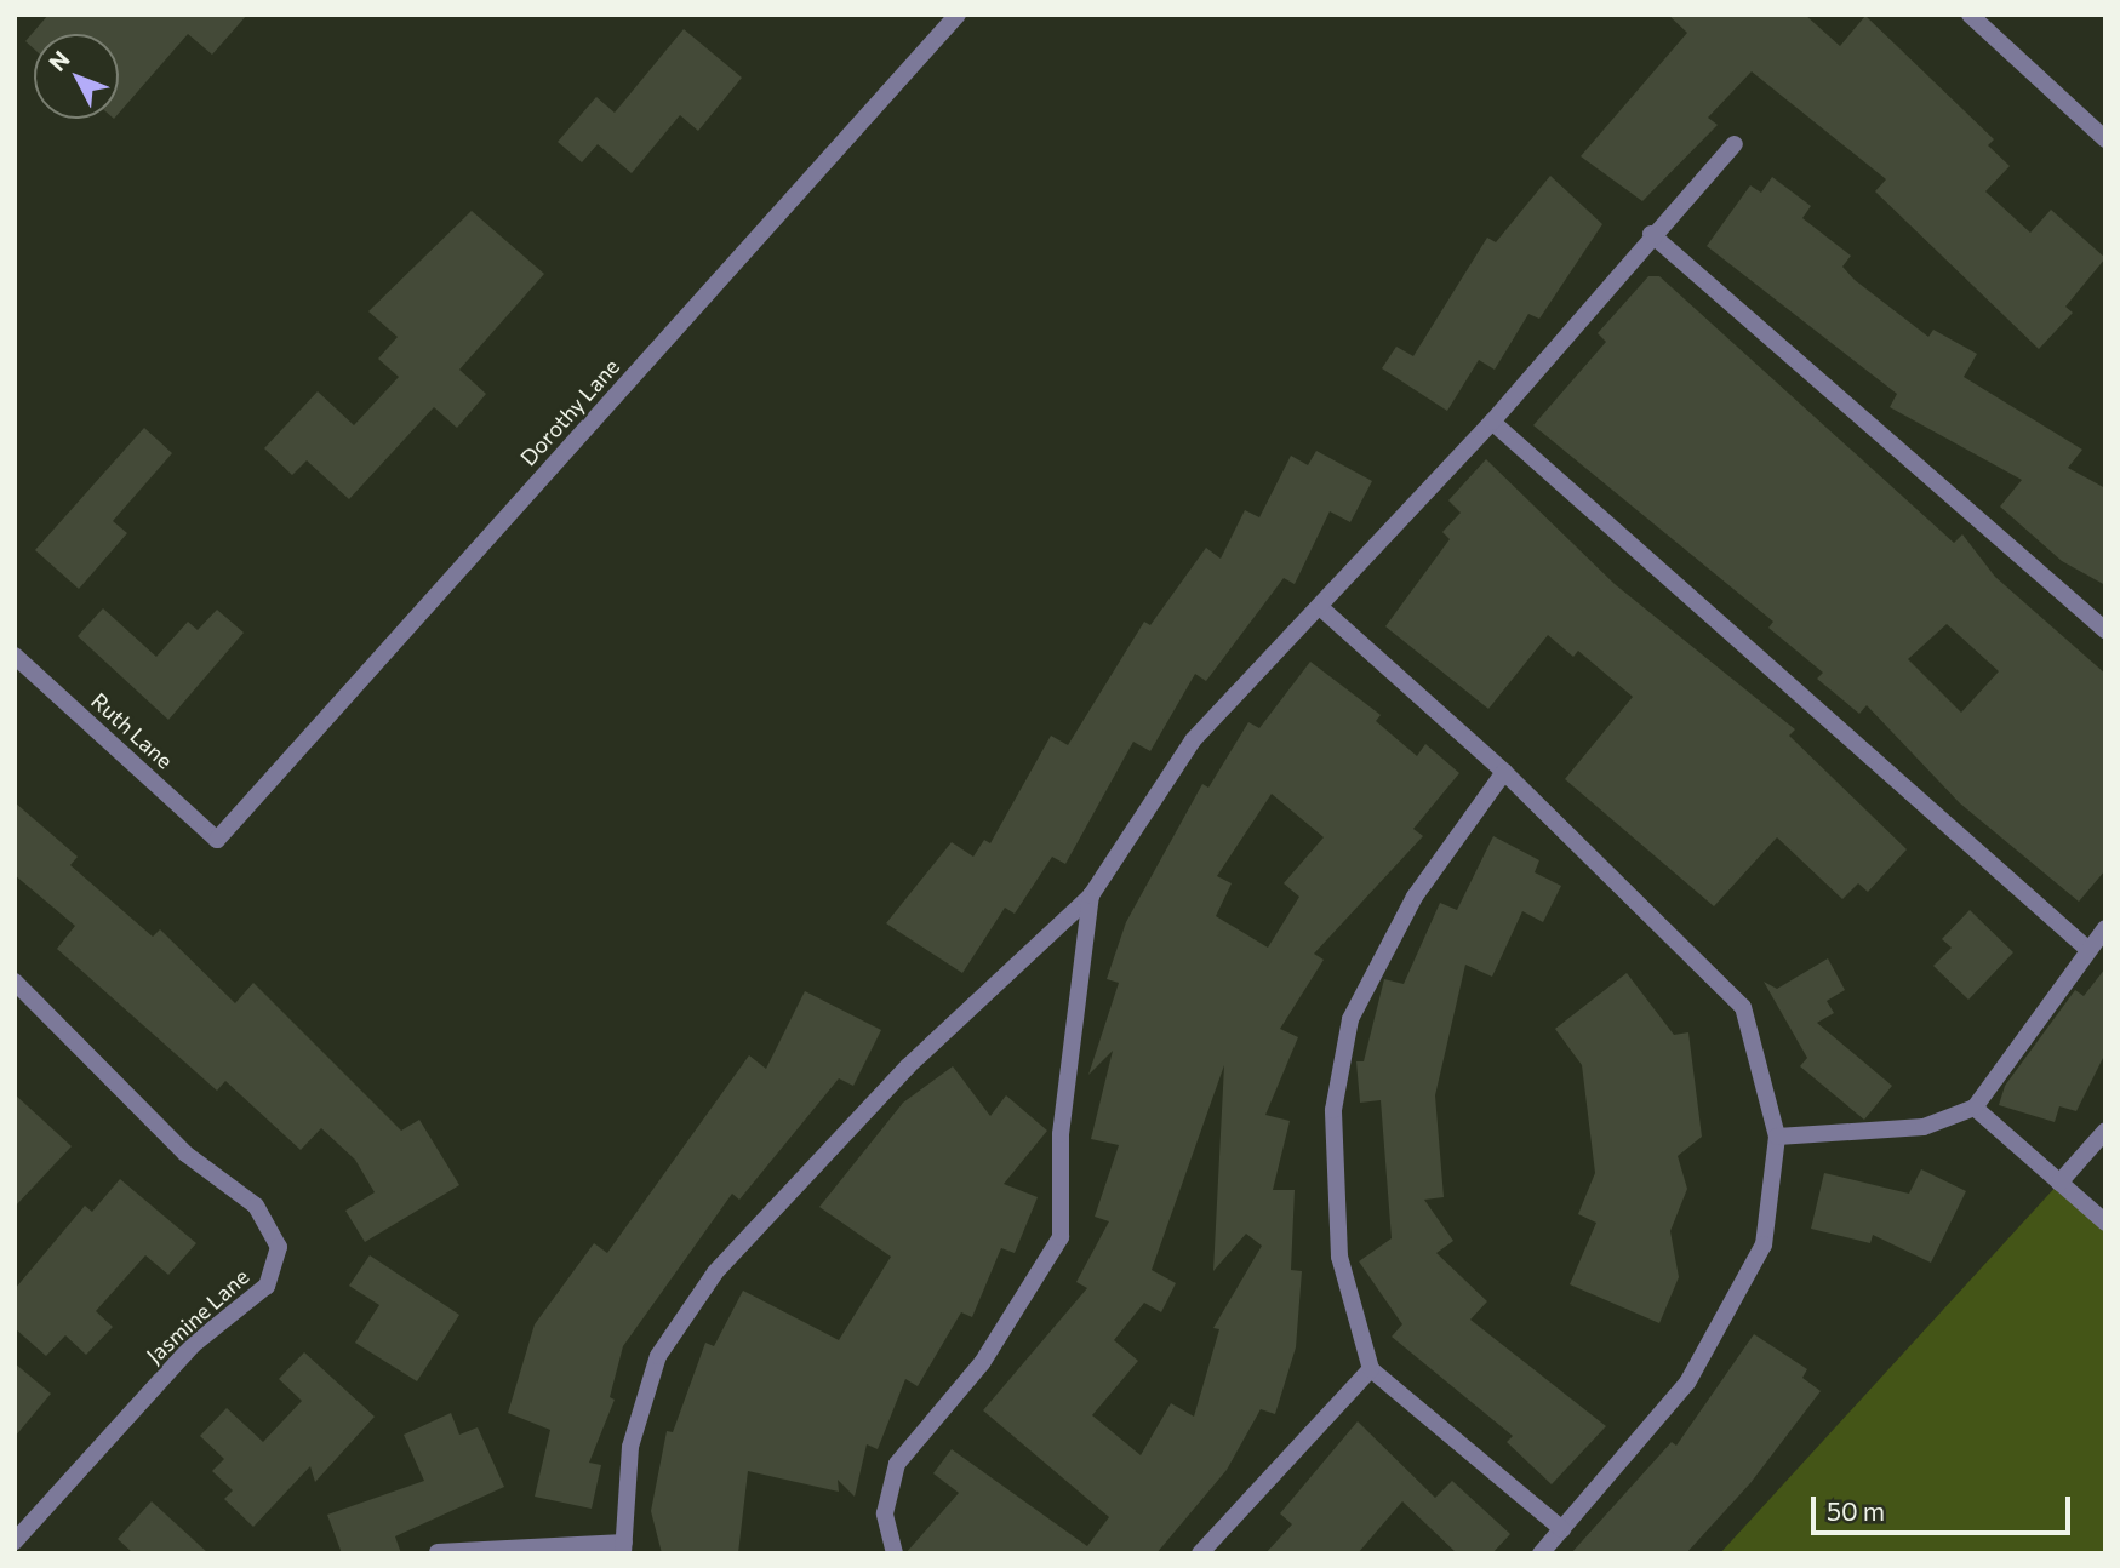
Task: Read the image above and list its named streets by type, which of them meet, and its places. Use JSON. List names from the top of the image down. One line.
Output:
{"streets":{"street":["Dorothy Lane","Ruth Lane","Jasmine Lane"]},"crossings":[["Dorothy Lane","Ruth Lane"]],"scale_bar":"50 m","north":"top left"}
